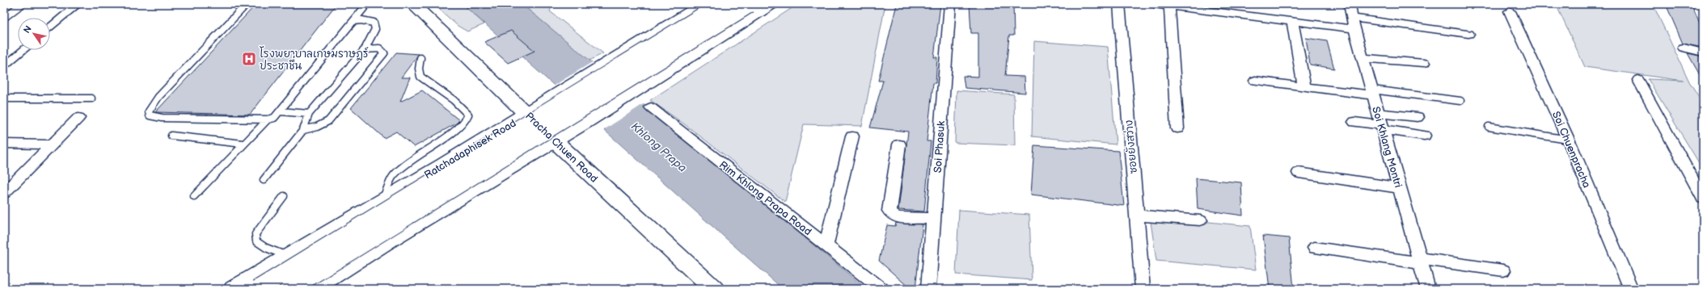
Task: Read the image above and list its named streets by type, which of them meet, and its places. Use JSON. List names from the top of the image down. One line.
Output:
{"streets":{"main road":["Pracha Chuen Road","Ratchadaphisek Road"],"street":["Soi Phasuk","ซอยยังสว่าง","Soi Khlang Montri","Soi Chuenpracha","Rim Khlong Prapa Road"]},"crossings":[["Pracha Chuen Road","Ratchadaphisek Road"]],"water":["Khlong Prapa"],"places":{"hospital":["โรงพยาบาลเกษมราษฎร์ ประชาชื่น"]},"north":"top left"}
